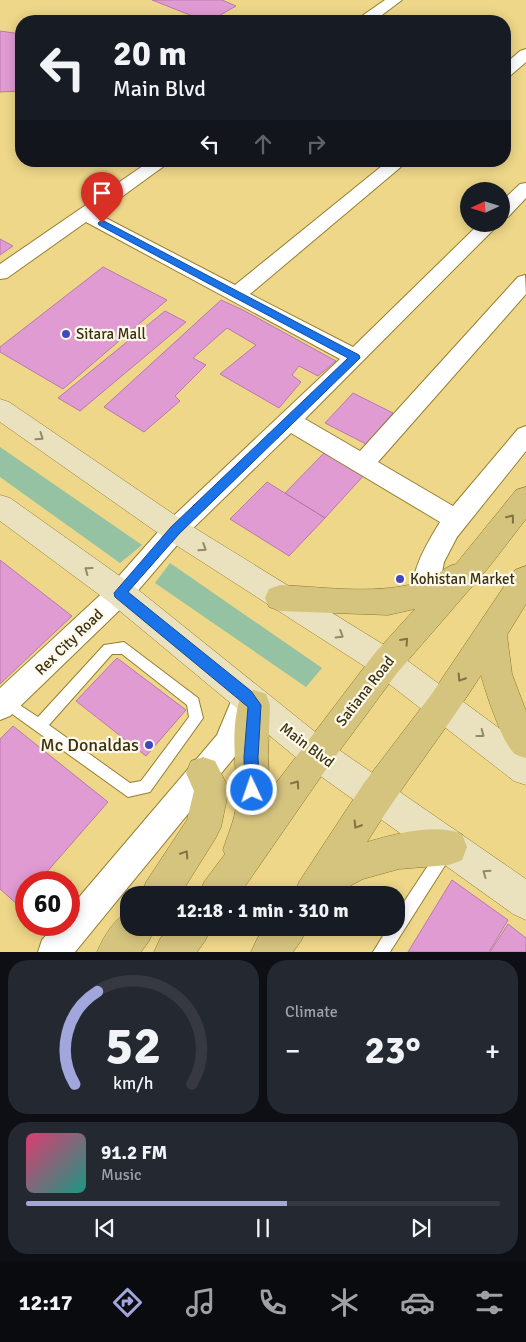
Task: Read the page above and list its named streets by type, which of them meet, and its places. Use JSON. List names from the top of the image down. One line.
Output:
{"streets":{"main road":["Satiana Road","Main Blvd"],"street":["Rex City Road"]},"crossings":[["Rex City Road","Main Blvd"],["Satiana Road","Main Blvd"]],"places":["Sitara Mall","Kohistan Market","Mc Donaldas"],"north":"left","page":{"turn":["20 m","Main Blvd"],"limit":"60","trip":"12:18 · 1 min · 310 m","tile":"Climate","heat":["−","23°","+"],"song":["91.2 FM","Music"],"tabs":"12:17","gauge":["52","km/h"]}}
